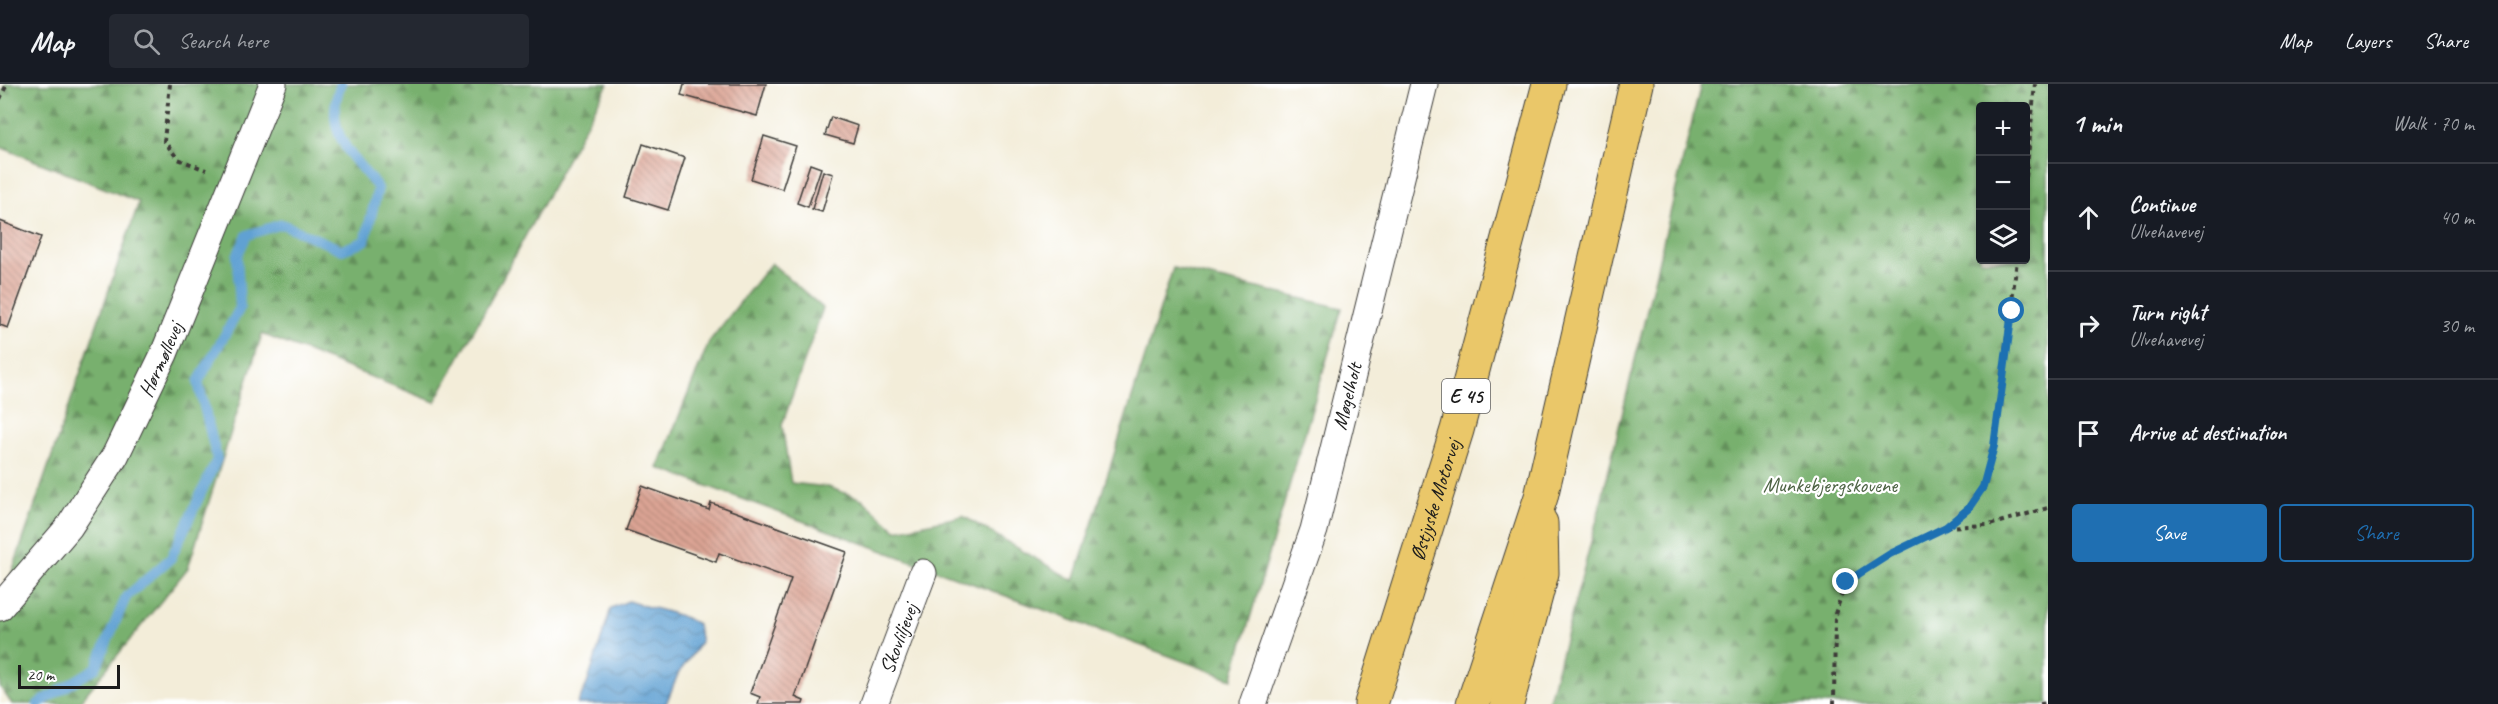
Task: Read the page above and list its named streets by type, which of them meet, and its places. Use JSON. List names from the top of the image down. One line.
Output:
{"streets":{"highway":["E 45","Østjyske Motorvej"],"street":["Hørmøllevej","Møgelholt","Skovliljevej"]},"parks":["Munkebjergskovene"],"scale_bar":"20 m","page":{"header":"Map","search":"Search here","nav":["Map","Layers","Share"],"heading":["1 min","Walk · 70 m"],"map_buttons":["+","−"],"list":[["Continue","Ulvehavevej","40 m"],["Turn right","Ulvehavevej","30 m"],"Arrive at destination"],"buttons":["Save","Share"],"scale":"20 m"}}
